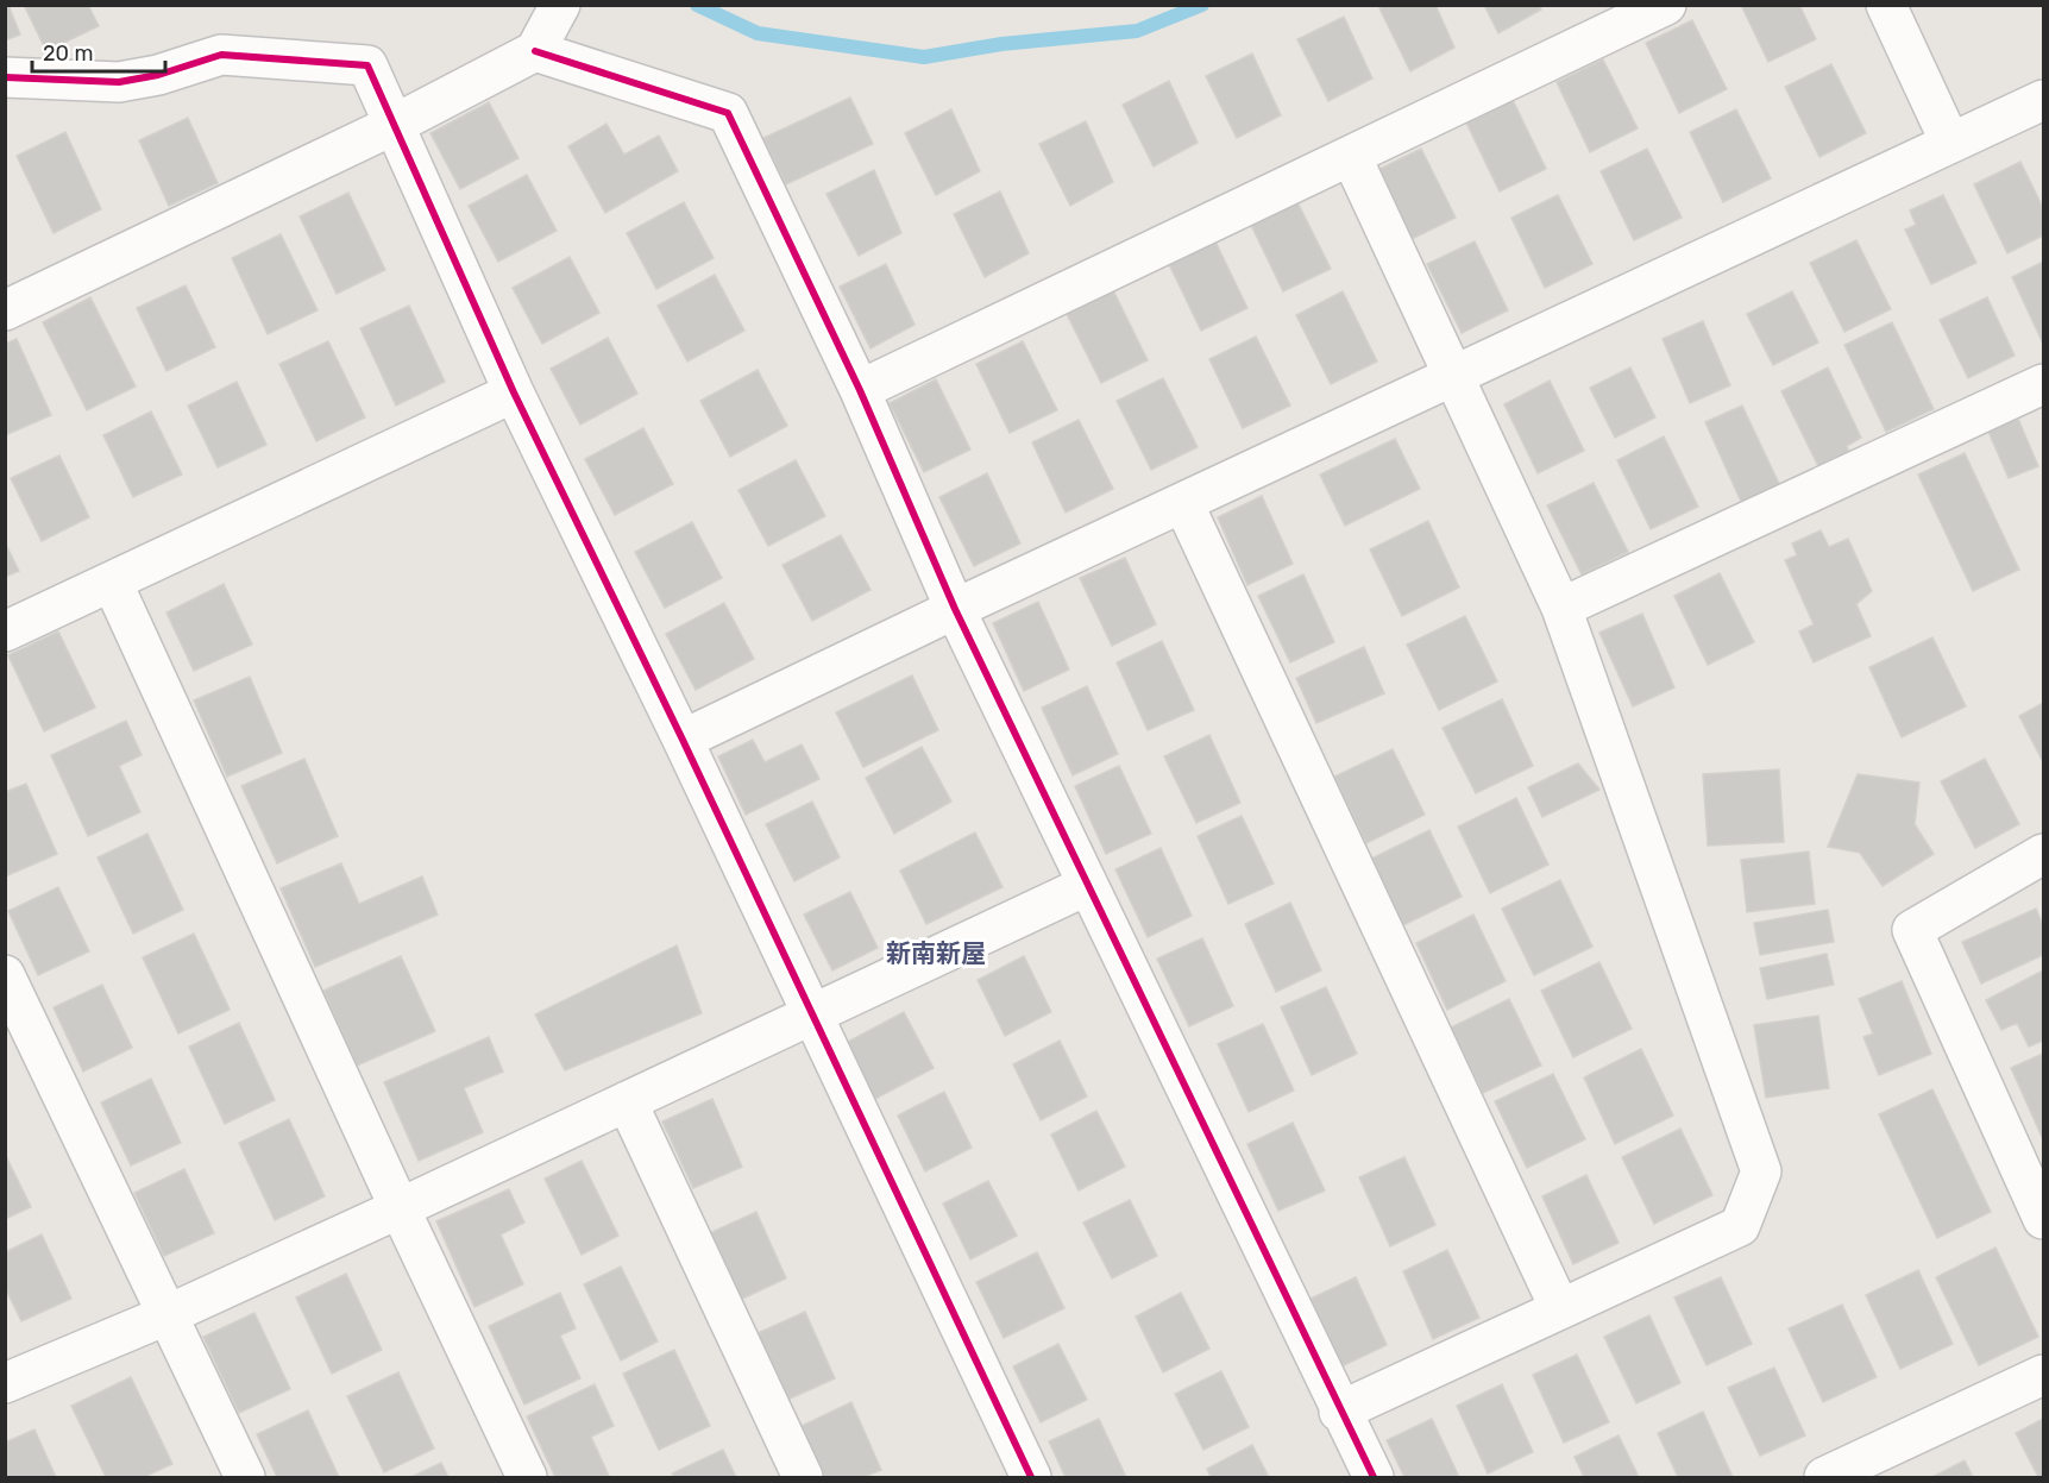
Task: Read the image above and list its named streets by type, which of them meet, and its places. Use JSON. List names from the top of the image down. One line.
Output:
{"districts":["新南新屋"],"scale_bar":"20 m"}
